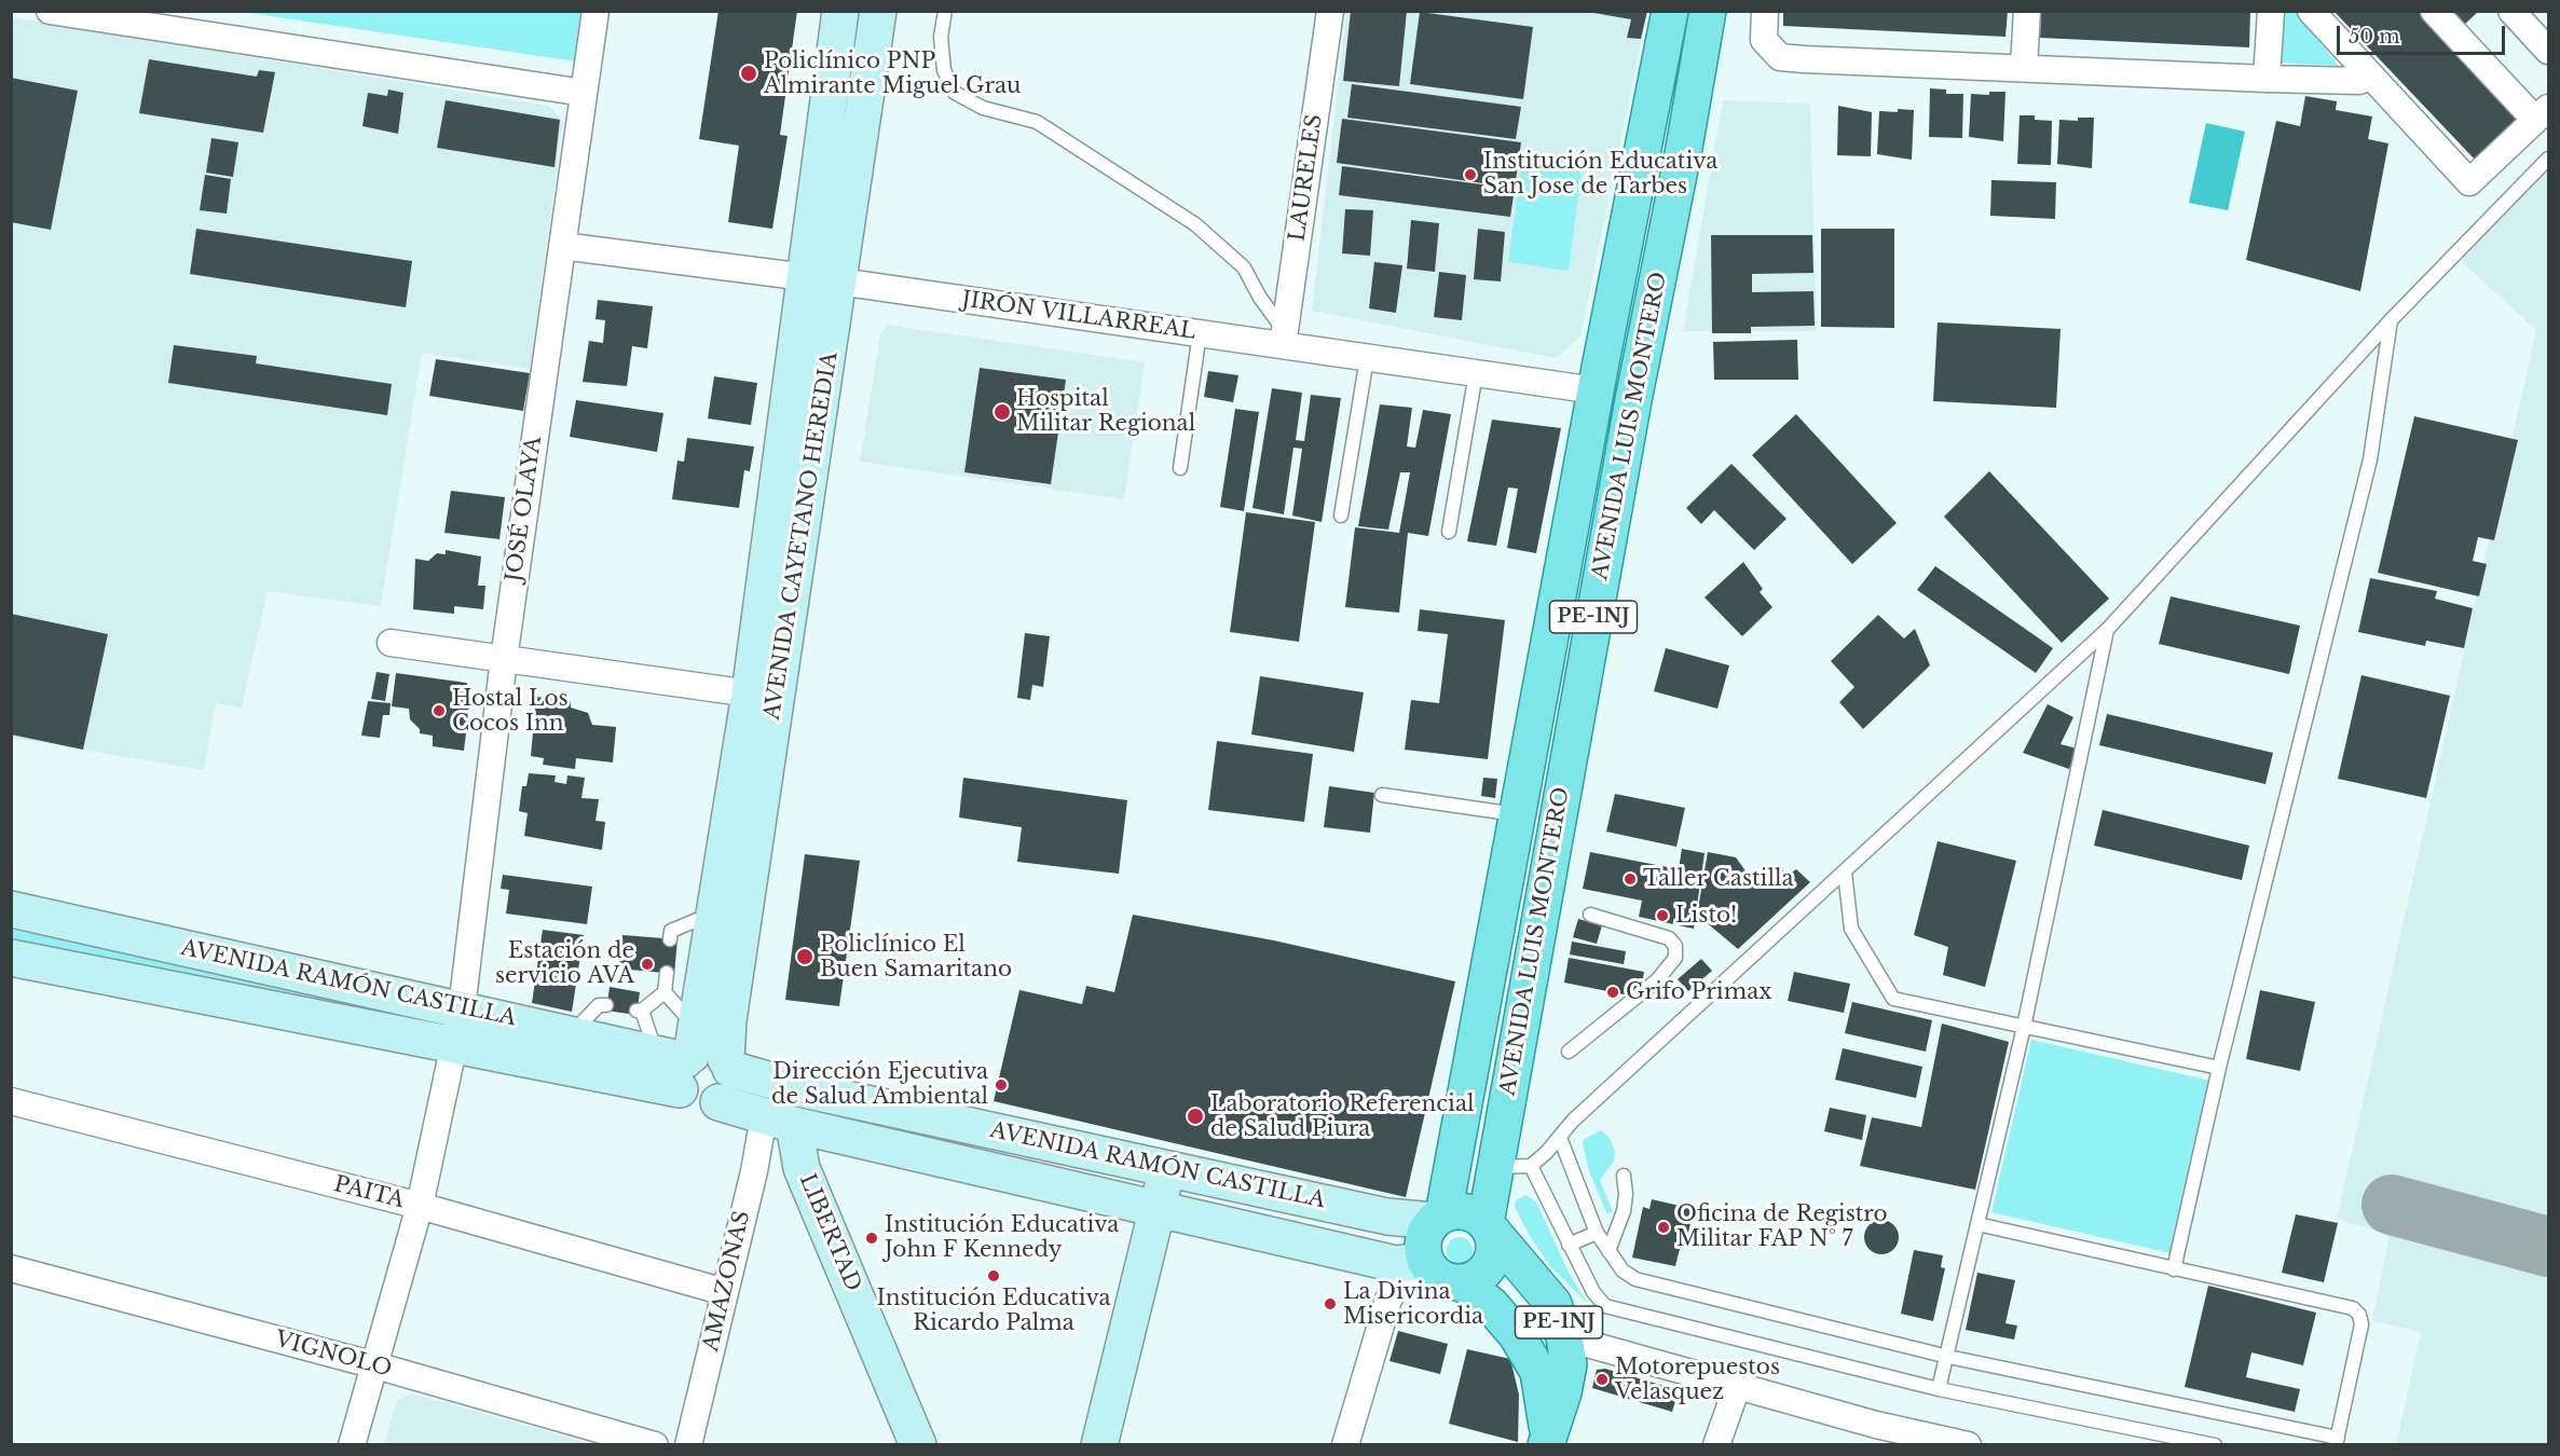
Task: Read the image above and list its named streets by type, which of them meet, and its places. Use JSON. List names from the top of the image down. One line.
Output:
{"streets":{"main road":["AVENIDA LUIS MONTERO","AVENIDA CAYETANO HEREDIA","PE-1NJ","AVENIDA RAMÓN CASTILLA","LIBERTAD"],"street":["LAURELES","JIRÓN VILLARREAL","JOSÉ OLAYA","PAITA","AMAZONAS","VIGNOLO"]},"crossings":[["LAURELES","JIRÓN VILLARREAL"],["JIRÓN VILLARREAL","AVENIDA LUIS MONTERO"],["JIRÓN VILLARREAL","JOSÉ OLAYA"],["JIRÓN VILLARREAL","AVENIDA CAYETANO HEREDIA"],["AVENIDA LUIS MONTERO","PE-1NJ"],["AVENIDA LUIS MONTERO","AVENIDA RAMÓN CASTILLA"],["JOSÉ OLAYA","AVENIDA RAMÓN CASTILLA"],["JOSÉ OLAYA","PAITA"],["JOSÉ OLAYA","VIGNOLO"],["AVENIDA CAYETANO HEREDIA","AVENIDA RAMÓN CASTILLA"],["PE-1NJ","AVENIDA RAMÓN CASTILLA"],["AVENIDA RAMÓN CASTILLA","LIBERTAD"],["AVENIDA RAMÓN CASTILLA","AMAZONAS"],["PAITA","AMAZONAS"],["LIBERTAD","AMAZONAS"]],"places":["Policlínico PNP Almirante Miguel Grau","Institución Educativa San Jose de Tarbes","Hospital Militar Regional","Hostal Los Cocos Inn","Taller Castilla","Listo!","Policlínico El Buen Samaritano","Estación de servicio AVA","Grifo Primax","Dirección Ejecutiva de Salud Ambiental","Laboratorio Referencial de Salud Piura","Oficina de Registro Militar FAP N° 7","Institución Educativa John F Kennedy","Institución Educativa Ricardo Palma","La Divina Misericordia","Motorepuestos Velasquez"],"scale_bar":"50 m"}
